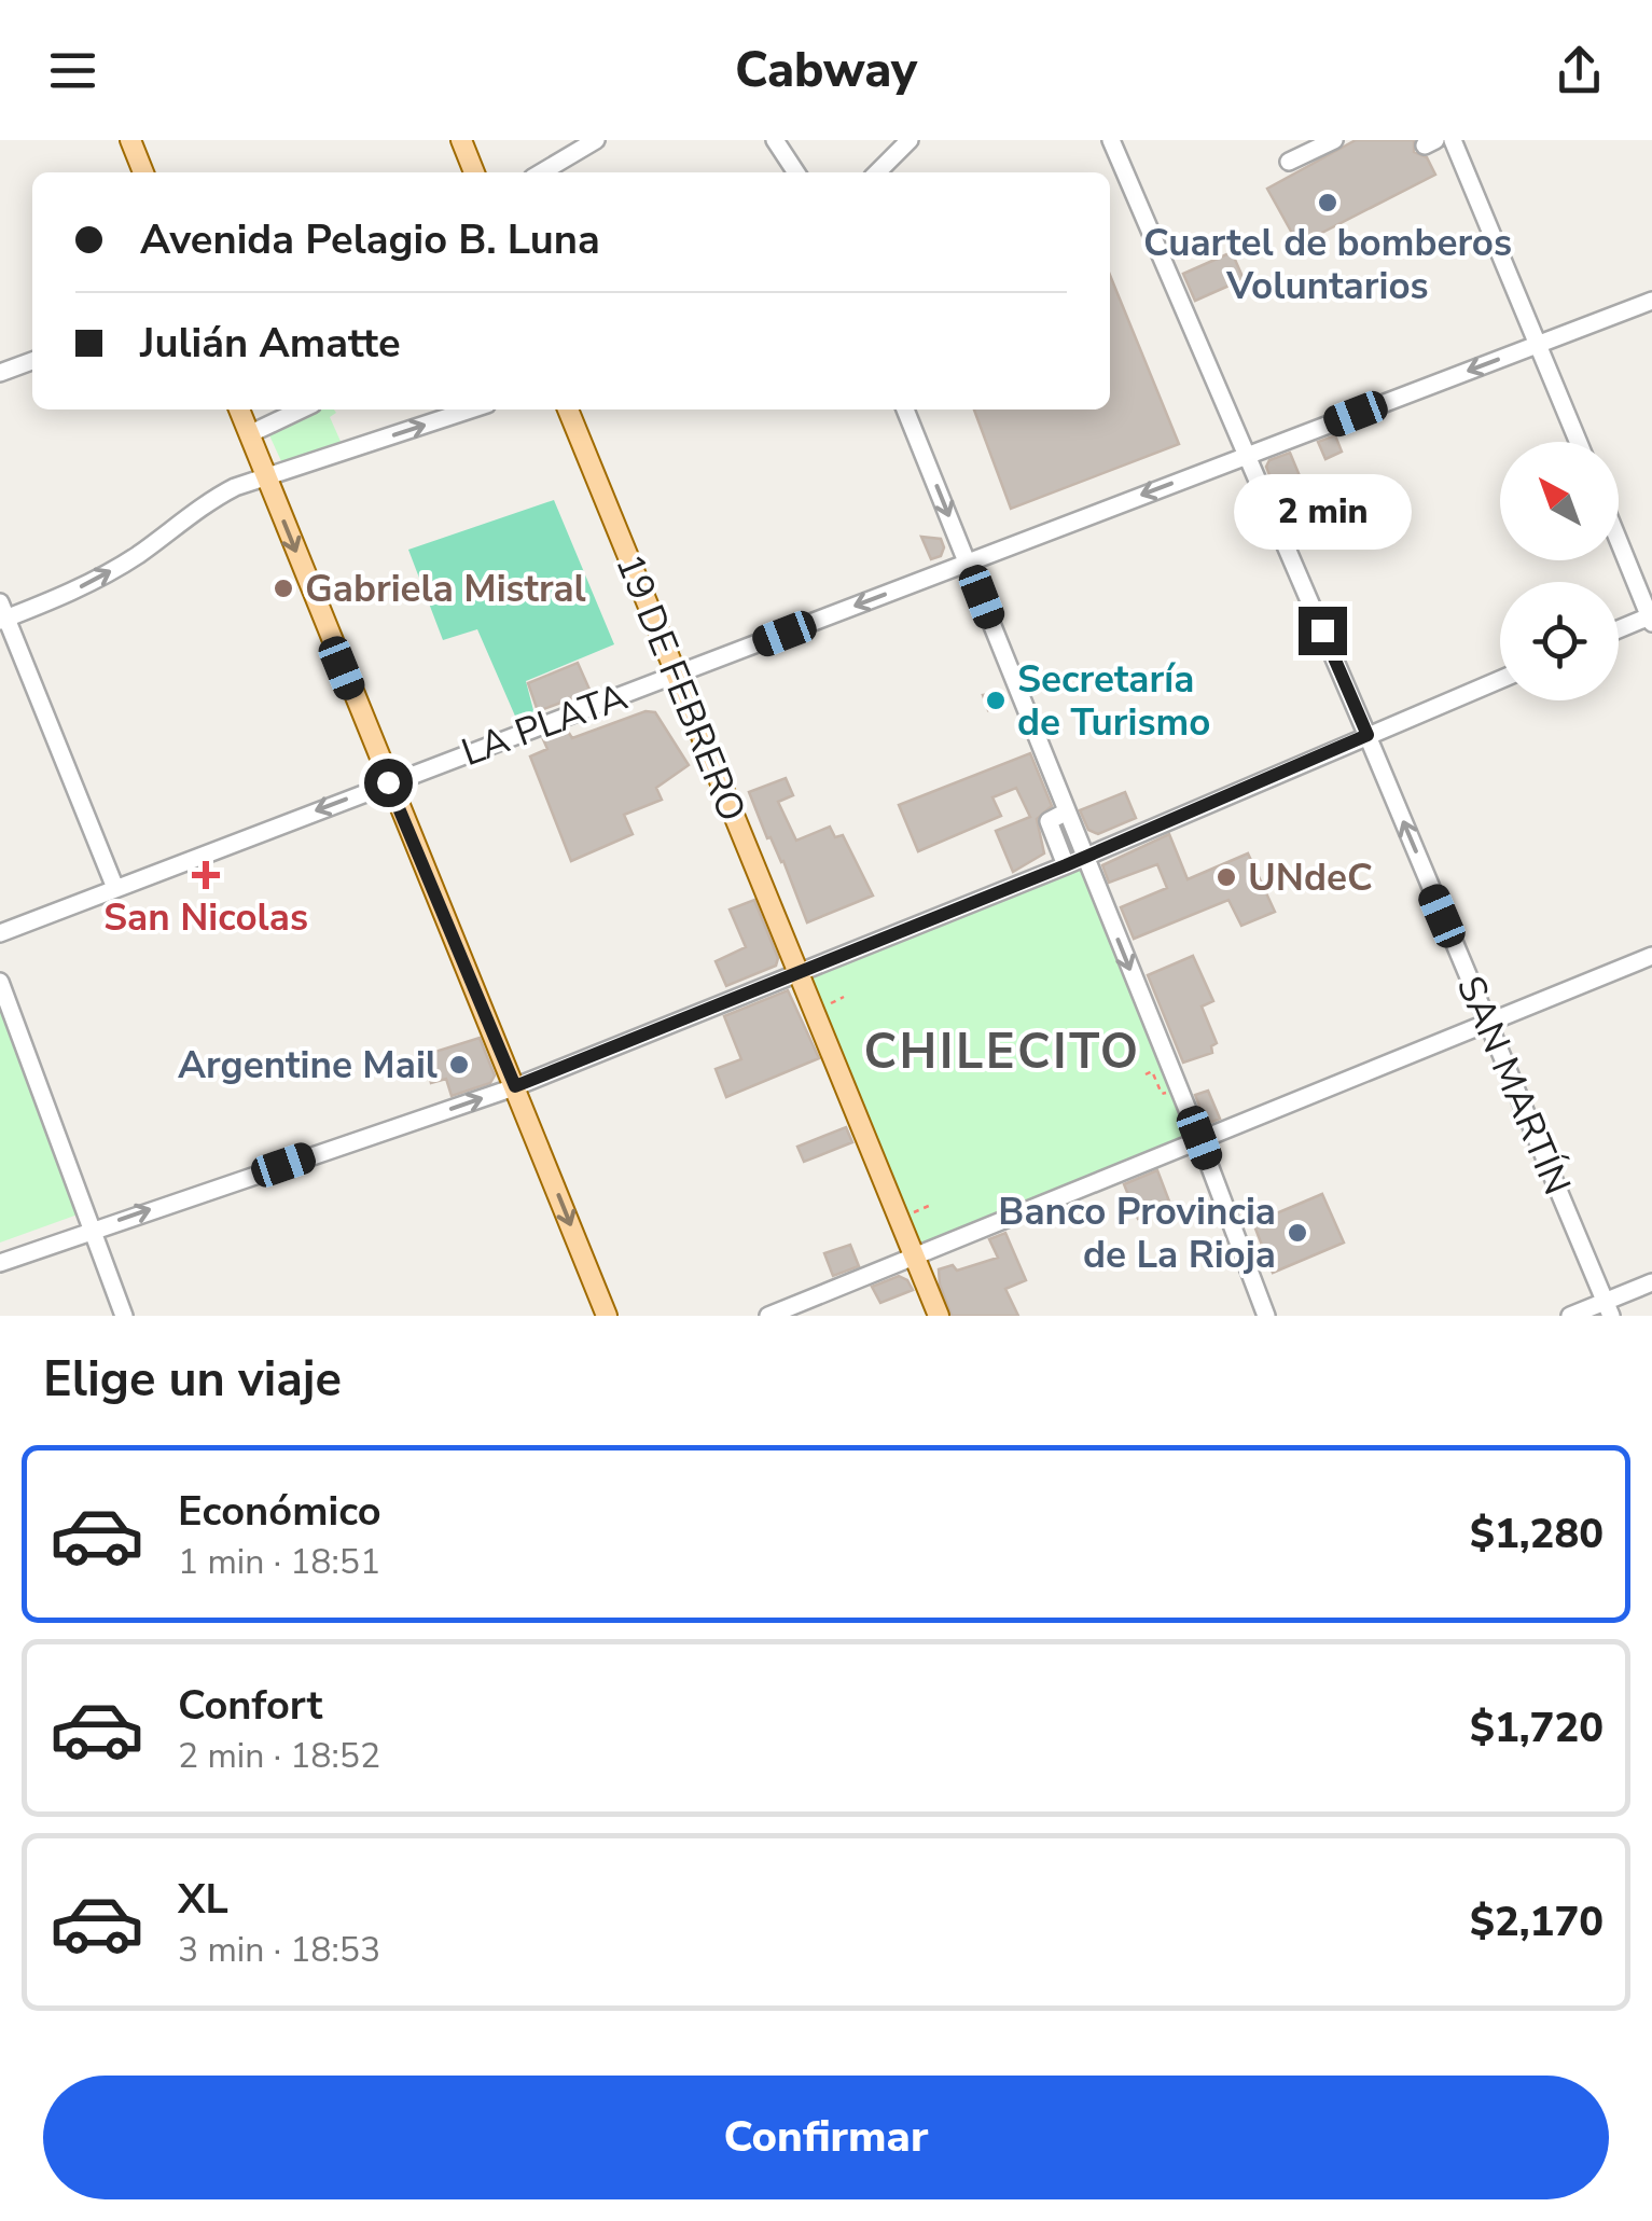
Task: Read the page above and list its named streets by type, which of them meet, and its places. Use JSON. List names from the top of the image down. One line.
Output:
{"streets":{"main road":["19 DE FEBRERO"],"street":["LA PLATA","SAN MARTÍN"]},"crossings":[["19 DE FEBRERO","LA PLATA"],["LA PLATA","SAN MARTÍN"]],"one_way":["LA PLATA"],"districts":["CHILECITO"],"places":{"other":["Cuartel de bomberos Voluntarios","Gabriela Mistral","Secretaría de Turismo","UNdeC","Argentine Mail","Banco Provincia de La Rioja"],"health":["San Nicolas"]},"north":"top left","page":{"header":"Cabway","banner":["Avenida Pelagio B. Luna","Julián Amatte"],"bubble":"2 min","heading":"Elige un viaje","list":[{"name":"Económico","note":"1 min · 18:51","value":"$1,280"},{"name":"Confort","note":"2 min · 18:52","value":"$1,720"},{"name":"XL","note":"3 min · 18:53","value":"$2,170"}],"buttons":"Confirmar"}}
